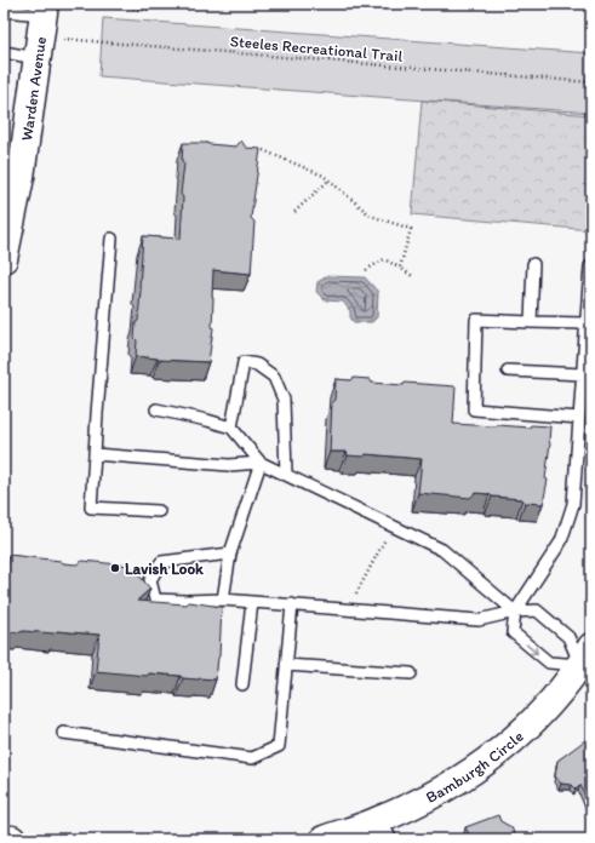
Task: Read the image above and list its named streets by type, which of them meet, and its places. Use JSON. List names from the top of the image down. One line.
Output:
{"streets":{"street":["Warden Avenue","Bamburgh Circle"],"path":["Steeles Recreational Trail"]},"crossings":[["Steeles Recreational Trail","Warden Avenue"]],"places":["Lavish Look"]}
